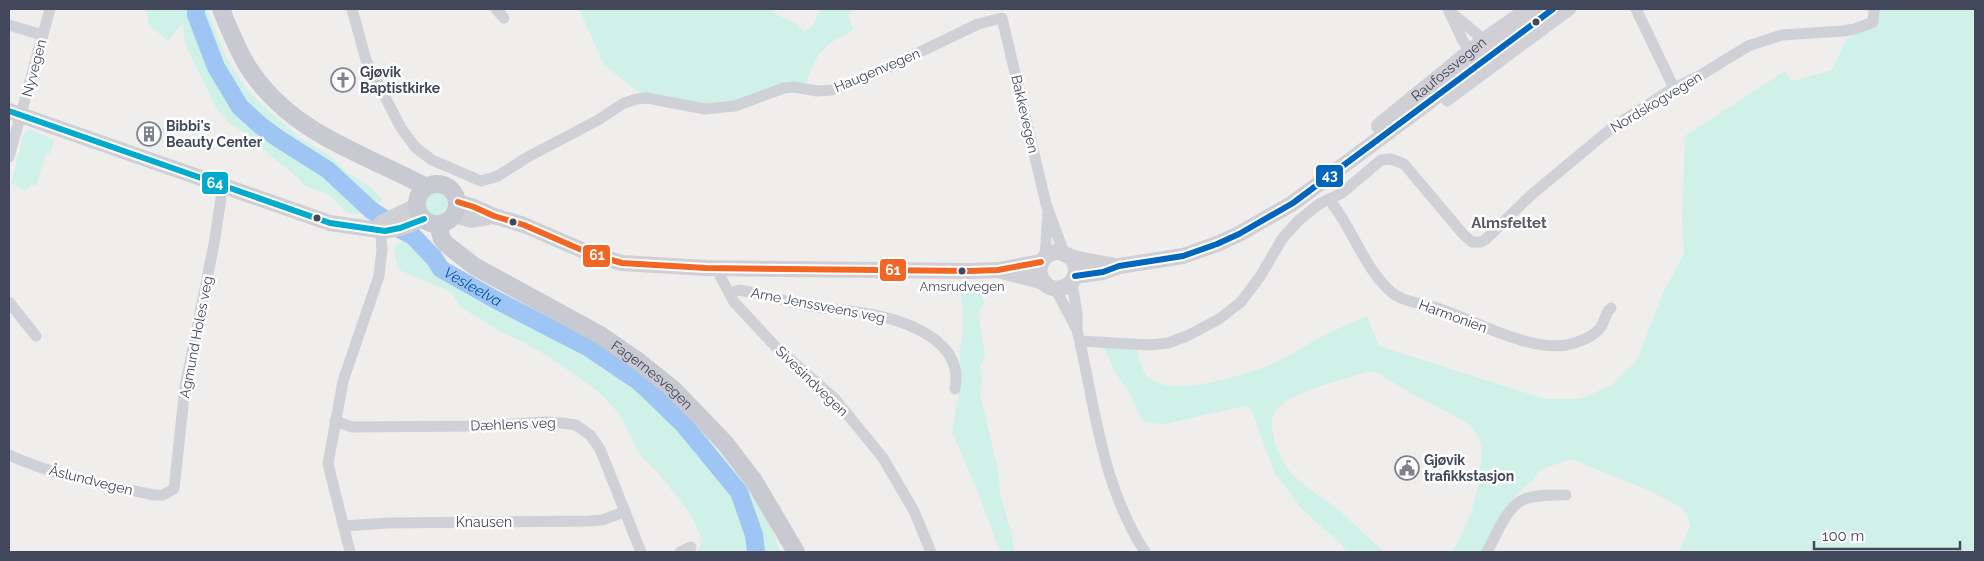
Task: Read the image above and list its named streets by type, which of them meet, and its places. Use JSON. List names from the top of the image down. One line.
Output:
{"streets":{"main road":["Raufossvegen","Fagernesvegen"],"street":["Nyvegen","Haugenvegen","Nordskogvegen","Bakkevegen","Arne Jenssveens veg","Harmonien","Agmund Holes veg","Sivesindvegen","Dæhlens veg","Åslundvegen","Knausen"]},"crossings":[["Raufossvegen","Bakkevegen"],["Raufossvegen","Fagernesvegen"],["Raufossvegen","Sivesindvegen"],["Haugenvegen","Bakkevegen"],["Nordskogvegen","Harmonien"],["Arne Jenssveens veg","Sivesindvegen"],["Agmund Holes veg","Åslundvegen"],["Dæhlens veg","Knausen"]],"districts":["Almsfeltet"],"water":["Vesleelva"],"places":{"church":["Gjøvik Baptistkirke"],"building":["Bibbi's Beauty Center"],"other":["Amsrudvegen"],"public building":["Gjøvik trafikkstasjon"]},"lines":["transit line 43","transit line 64","transit line 61"],"scale_bar":"100 m"}
